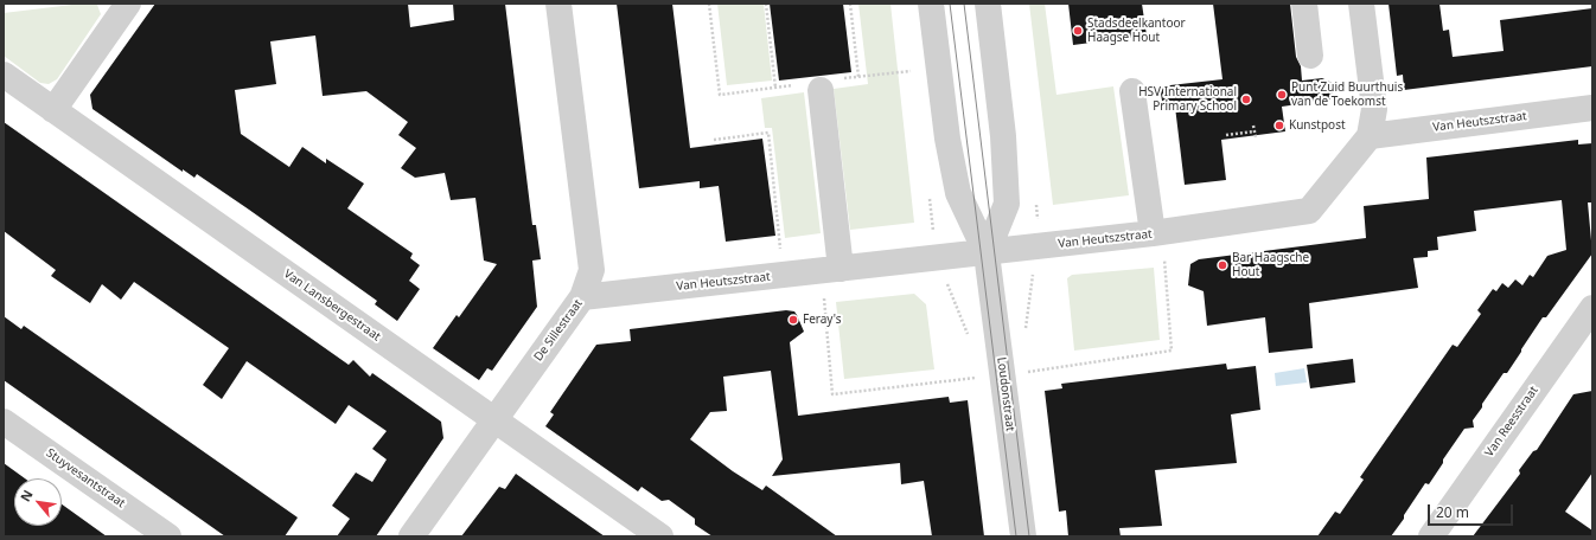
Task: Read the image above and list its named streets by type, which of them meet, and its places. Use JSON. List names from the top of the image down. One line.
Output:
{"streets":{"street":["Van Heutszstraat","Van Lansbergestraat","De Sillestraat","Loudonstraat","Van Reesstraat","Stuyvesantstraat"]},"crossings":[["Van Heutszstraat","De Sillestraat"],["Van Heutszstraat","Loudonstraat"],["Van Lansbergestraat","De Sillestraat"]],"places":["Stadsdeelkantoor Haagse Hout","Punt Zuid Buurthuis van de Toekomst","HSV International Primary School","Kunstpost","Bar Haagsche Hout","Feray's"],"scale_bar":"20 m","north":"top left"}
